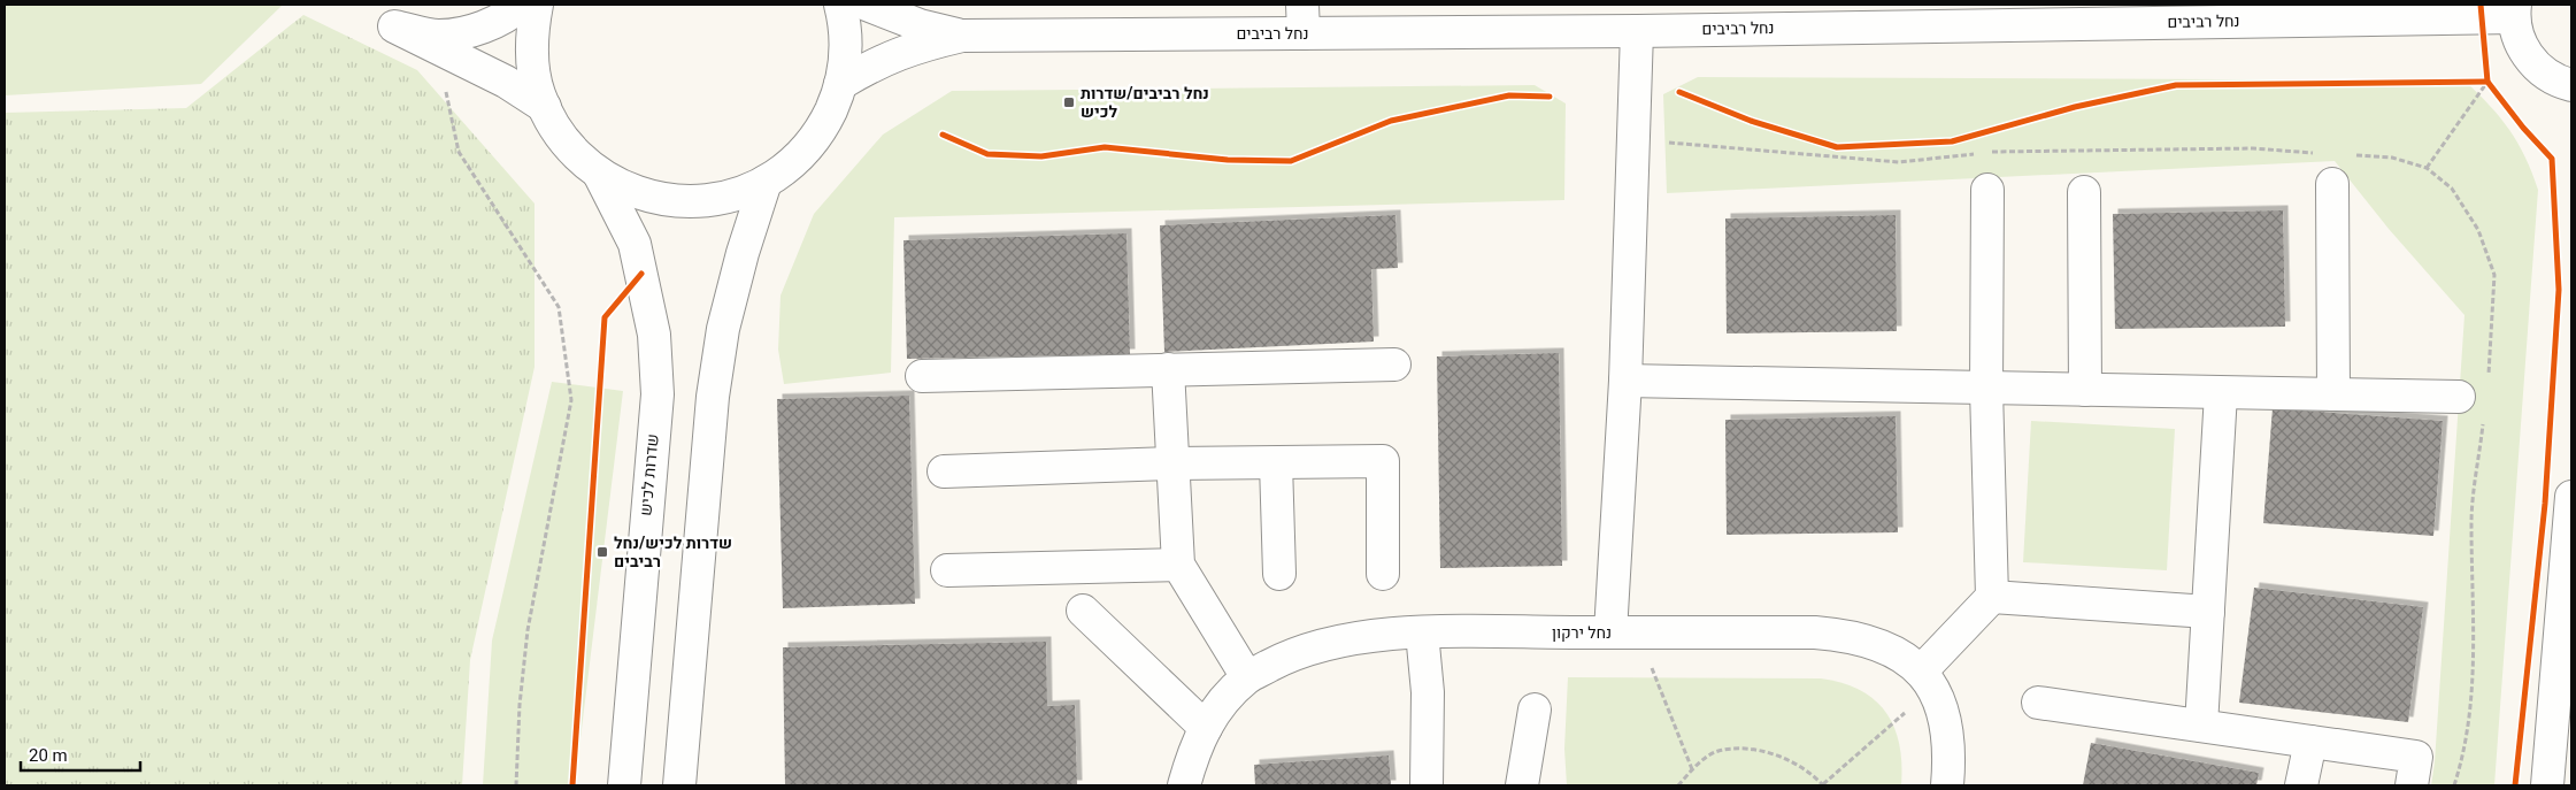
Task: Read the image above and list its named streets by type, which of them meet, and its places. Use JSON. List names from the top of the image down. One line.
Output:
{"streets":{"street":["נחל רביבים","שדרות לכיש","נחל ירקון"]},"places":{"transit":["נחל רביבים/שדרות לכיש","שדרות לכיש/נחל רביבים"]},"scale_bar":"20 m"}
